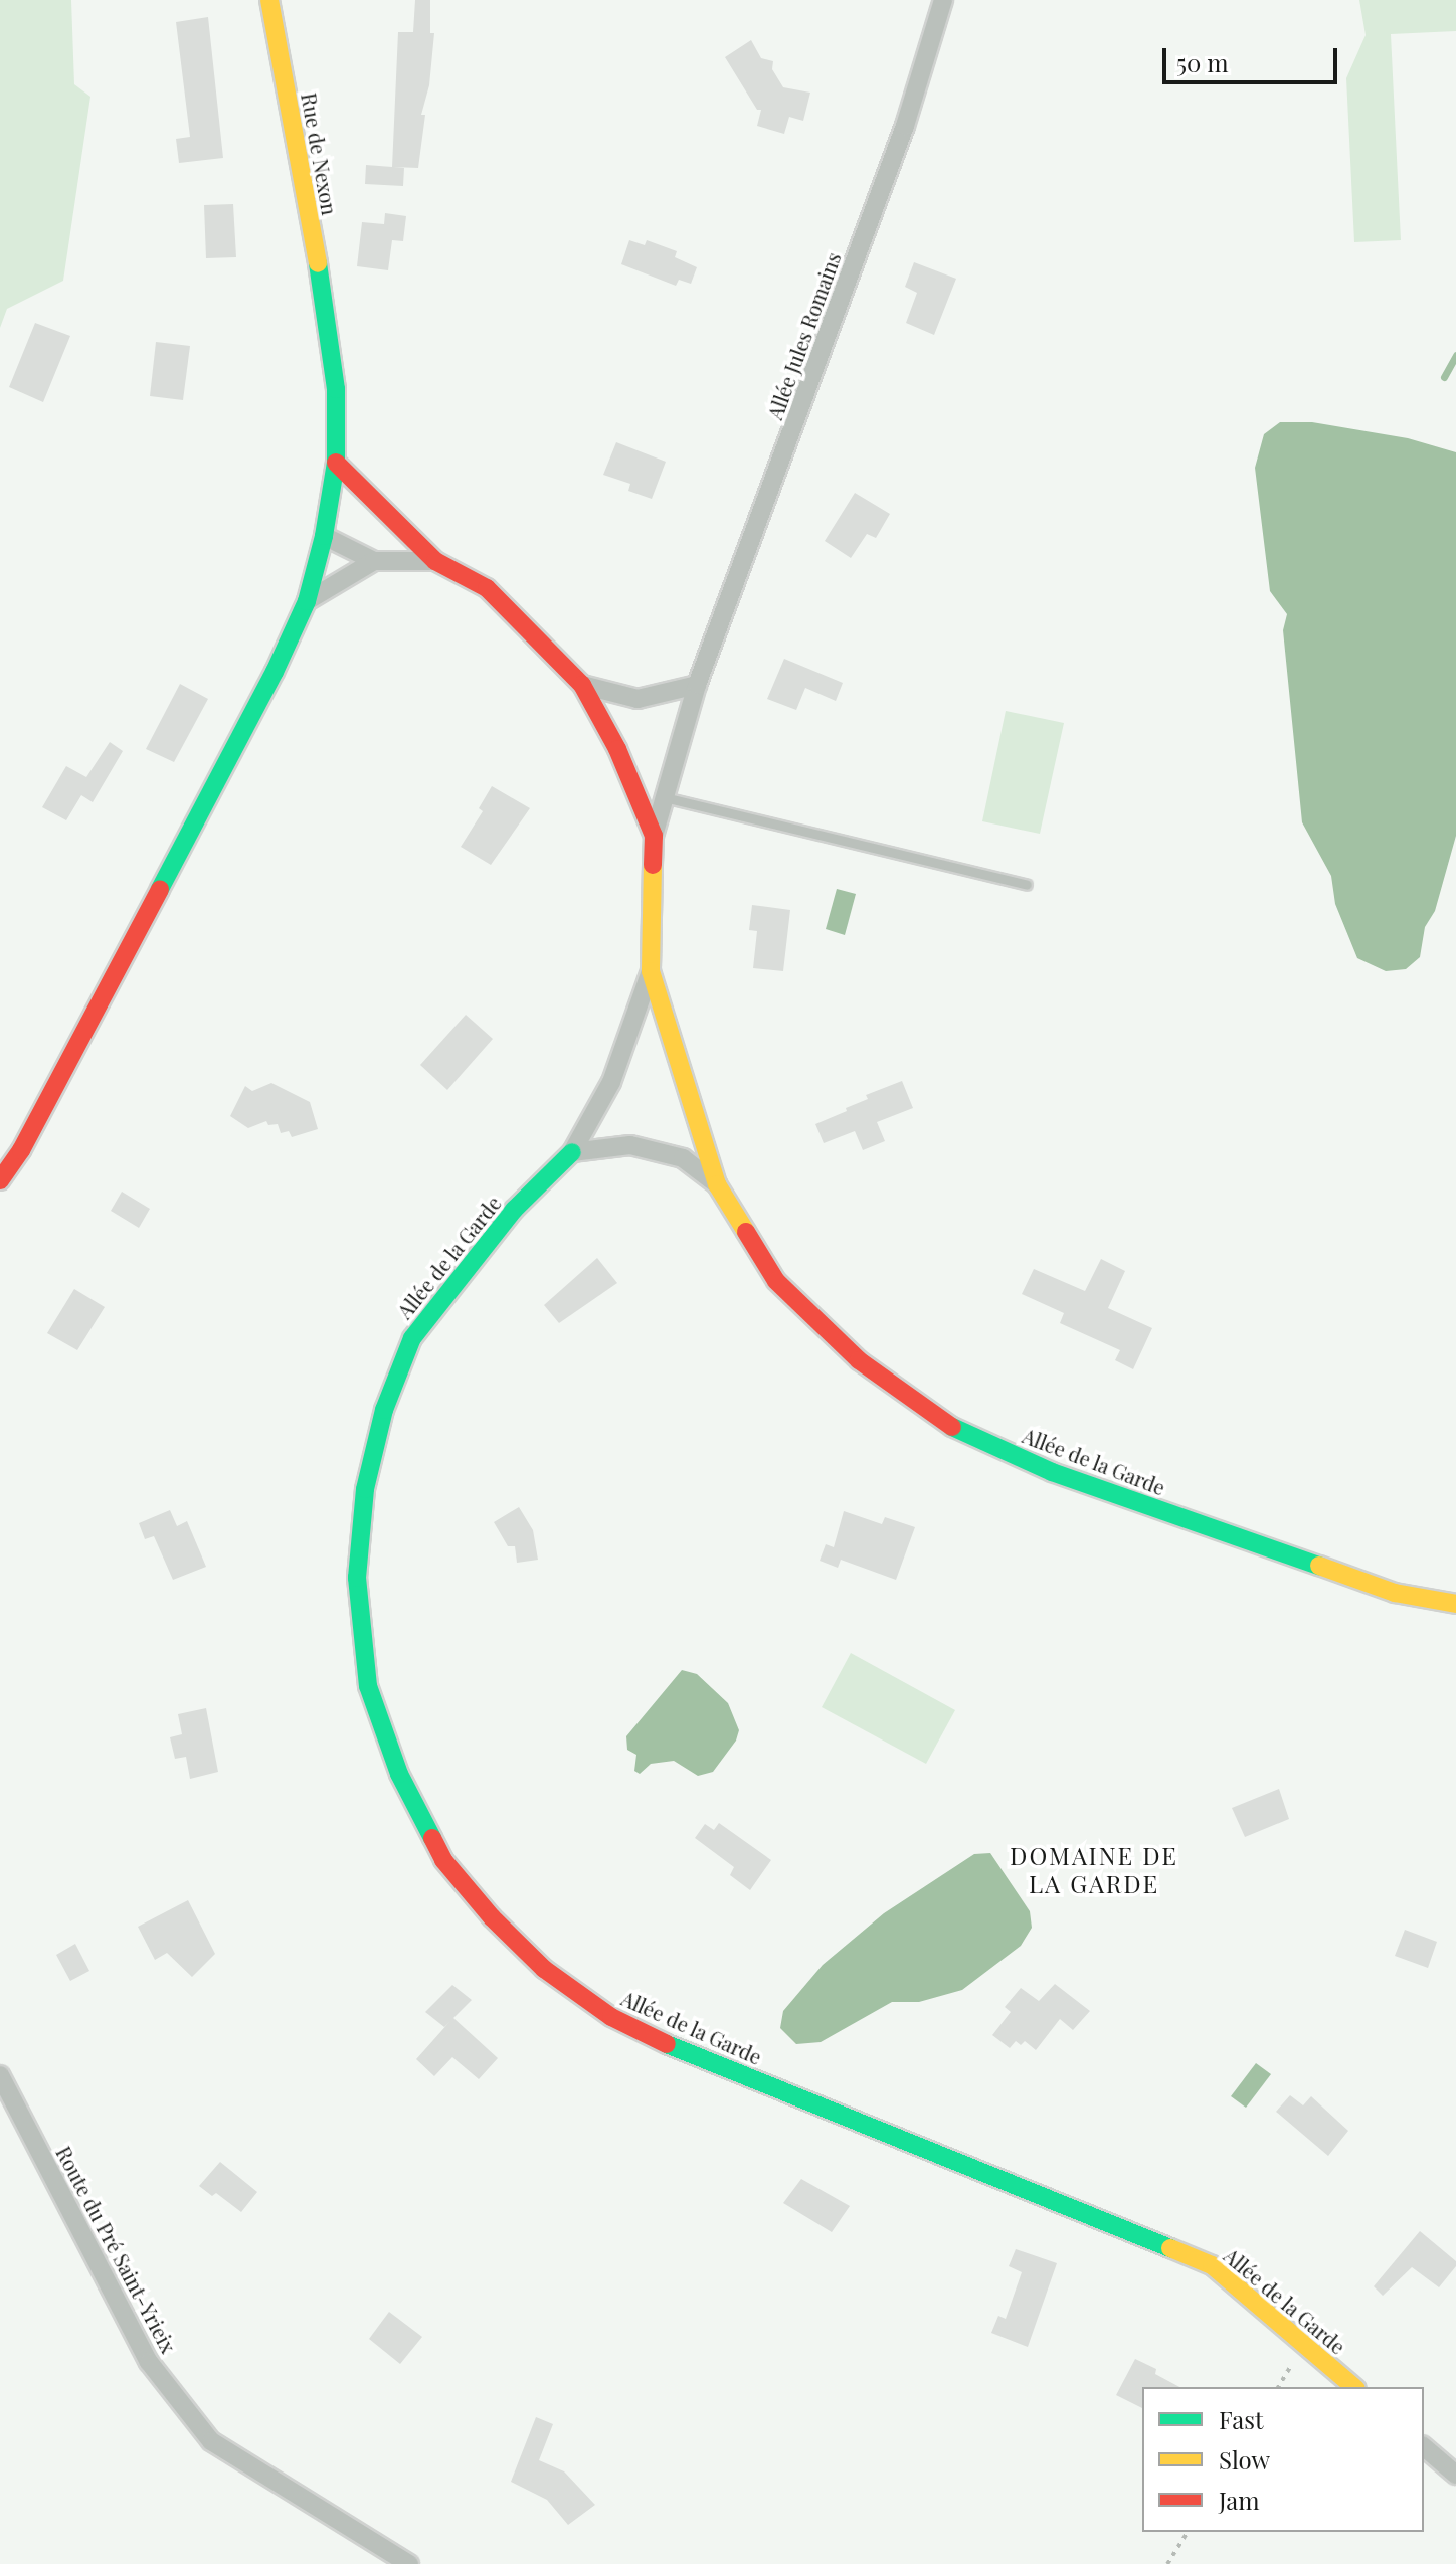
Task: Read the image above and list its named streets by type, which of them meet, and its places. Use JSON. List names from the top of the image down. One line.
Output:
{"streets":{"street":["Rue de Nexon","Allée Jules Romains","Allée de la Garde","Route du Pré Saint-Yrieix"]},"crossings":[["Rue de Nexon","Allée de la Garde"],["Allée Jules Romains","Allée de la Garde"]],"districts":["DOMAINE DE LA GARDE"],"legend":["Fast","Slow","Jam"],"scale_bar":"50 m"}
